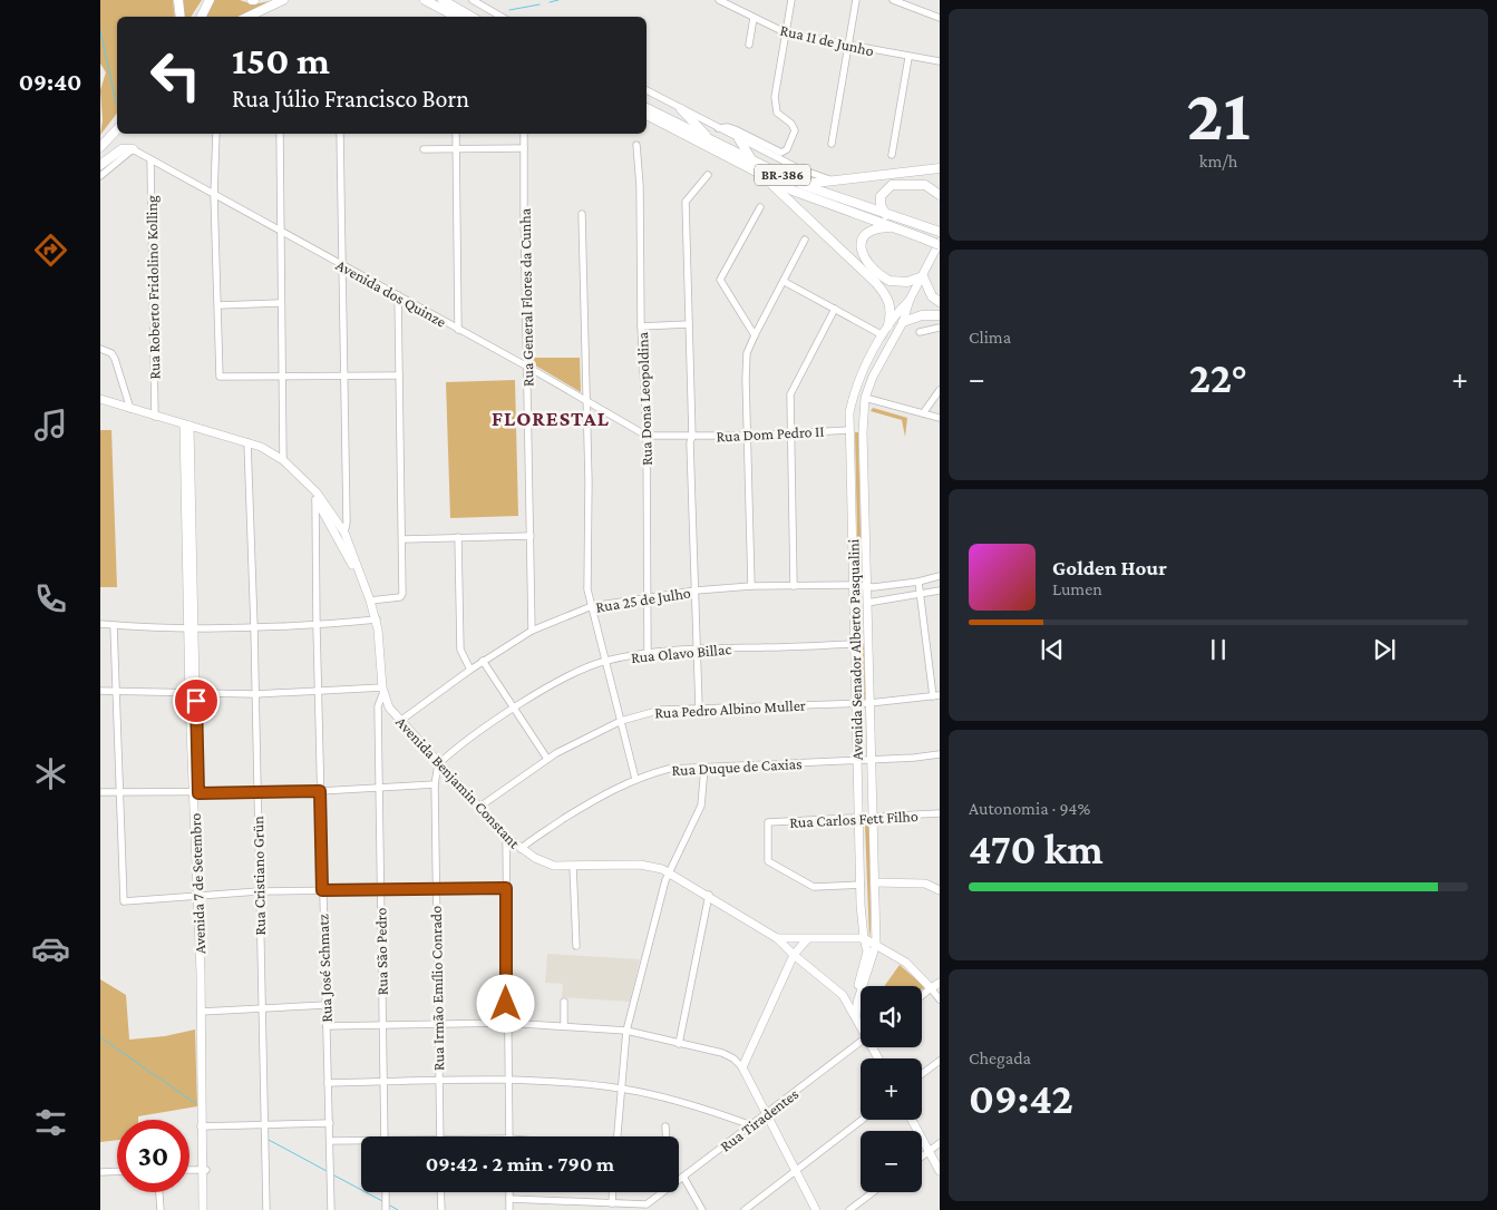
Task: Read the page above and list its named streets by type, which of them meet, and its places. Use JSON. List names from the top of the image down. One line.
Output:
{"streets":{"highway":["BR-386"],"main road":["Avenida Senador Alberto Pasqualini","Avenida Benjamin Constant","Avenida 7 de Setembro"],"street":["Rua 11 de Junho","Rua Roberto Fridolino Kolling","Avenida dos Quinze","Rua General Flores da Cunha","Rua Dona Leopoldina","Rua Dom Pedro II","Rua 25 de Julho","Rua Olavo Billac","Rua Pedro Albino Muller","Rua Duque de Caxias","Rua Carlos Fett Filho","Rua Cristiano Grün","Rua São Pedro","Rua José Schmatz","Rua Irmão Emílio Conrado","Rua Tiradentes"]},"crossings":[["BR-386","Avenida Senador Alberto Pasqualini"],["Rua Roberto Fridolino Kolling","Avenida dos Quinze"],["Rua Roberto Fridolino Kolling","Avenida Benjamin Constant"],["Avenida dos Quinze","Rua General Flores da Cunha"],["Avenida dos Quinze","Rua Dona Leopoldina"],["Avenida dos Quinze","Rua Dom Pedro II"],["Rua General Flores da Cunha","Rua 25 de Julho"],["Rua Dona Leopoldina","Rua 25 de Julho"],["Rua Dona Leopoldina","Rua Olavo Billac"],["Rua Dom Pedro II","Avenida Senador Alberto Pasqualini"],["Rua 25 de Julho","Avenida Senador Alberto Pasqualini"],["Rua 25 de Julho","Avenida Benjamin Constant"],["Avenida Senador Alberto Pasqualini","Rua Olavo Billac"],["Avenida Senador Alberto Pasqualini","Rua Pedro Albino Muller"],["Avenida Senador Alberto Pasqualini","Rua Duque de Caxias"],["Avenida Senador Alberto Pasqualini","Avenida Benjamin Constant"],["Avenida Senador Alberto Pasqualini","Rua Carlos Fett Filho"],["Rua Olavo Billac","Avenida Benjamin Constant"],["Rua Olavo Billac","Rua Irmão Emílio Conrado"],["Rua Pedro Albino Muller","Avenida Benjamin Constant"],["Rua Duque de Caxias","Avenida Benjamin Constant"],["Avenida Benjamin Constant","Rua Cristiano Grün"],["Avenida Benjamin Constant","Avenida 7 de Setembro"],["Avenida Benjamin Constant","Rua São Pedro"],["Avenida Benjamin Constant","Rua José Schmatz"],["Avenida Benjamin Constant","Rua Irmão Emílio Conrado"]],"districts":["FLORESTAL"],"page":{"tabs":"09:40","tile":[["21","km/h"],"Clima",["Autonomia · 94%","470 km"],["Chegada","09:42"]],"turn":["150 m","Rua Júlio Francisco Born"],"heat":["−","22°","+"],"song":["Golden Hour","Lumen"],"map_buttons":["+","−"],"limit":"30","trip":"09:42 · 2 min · 790 m"}}
